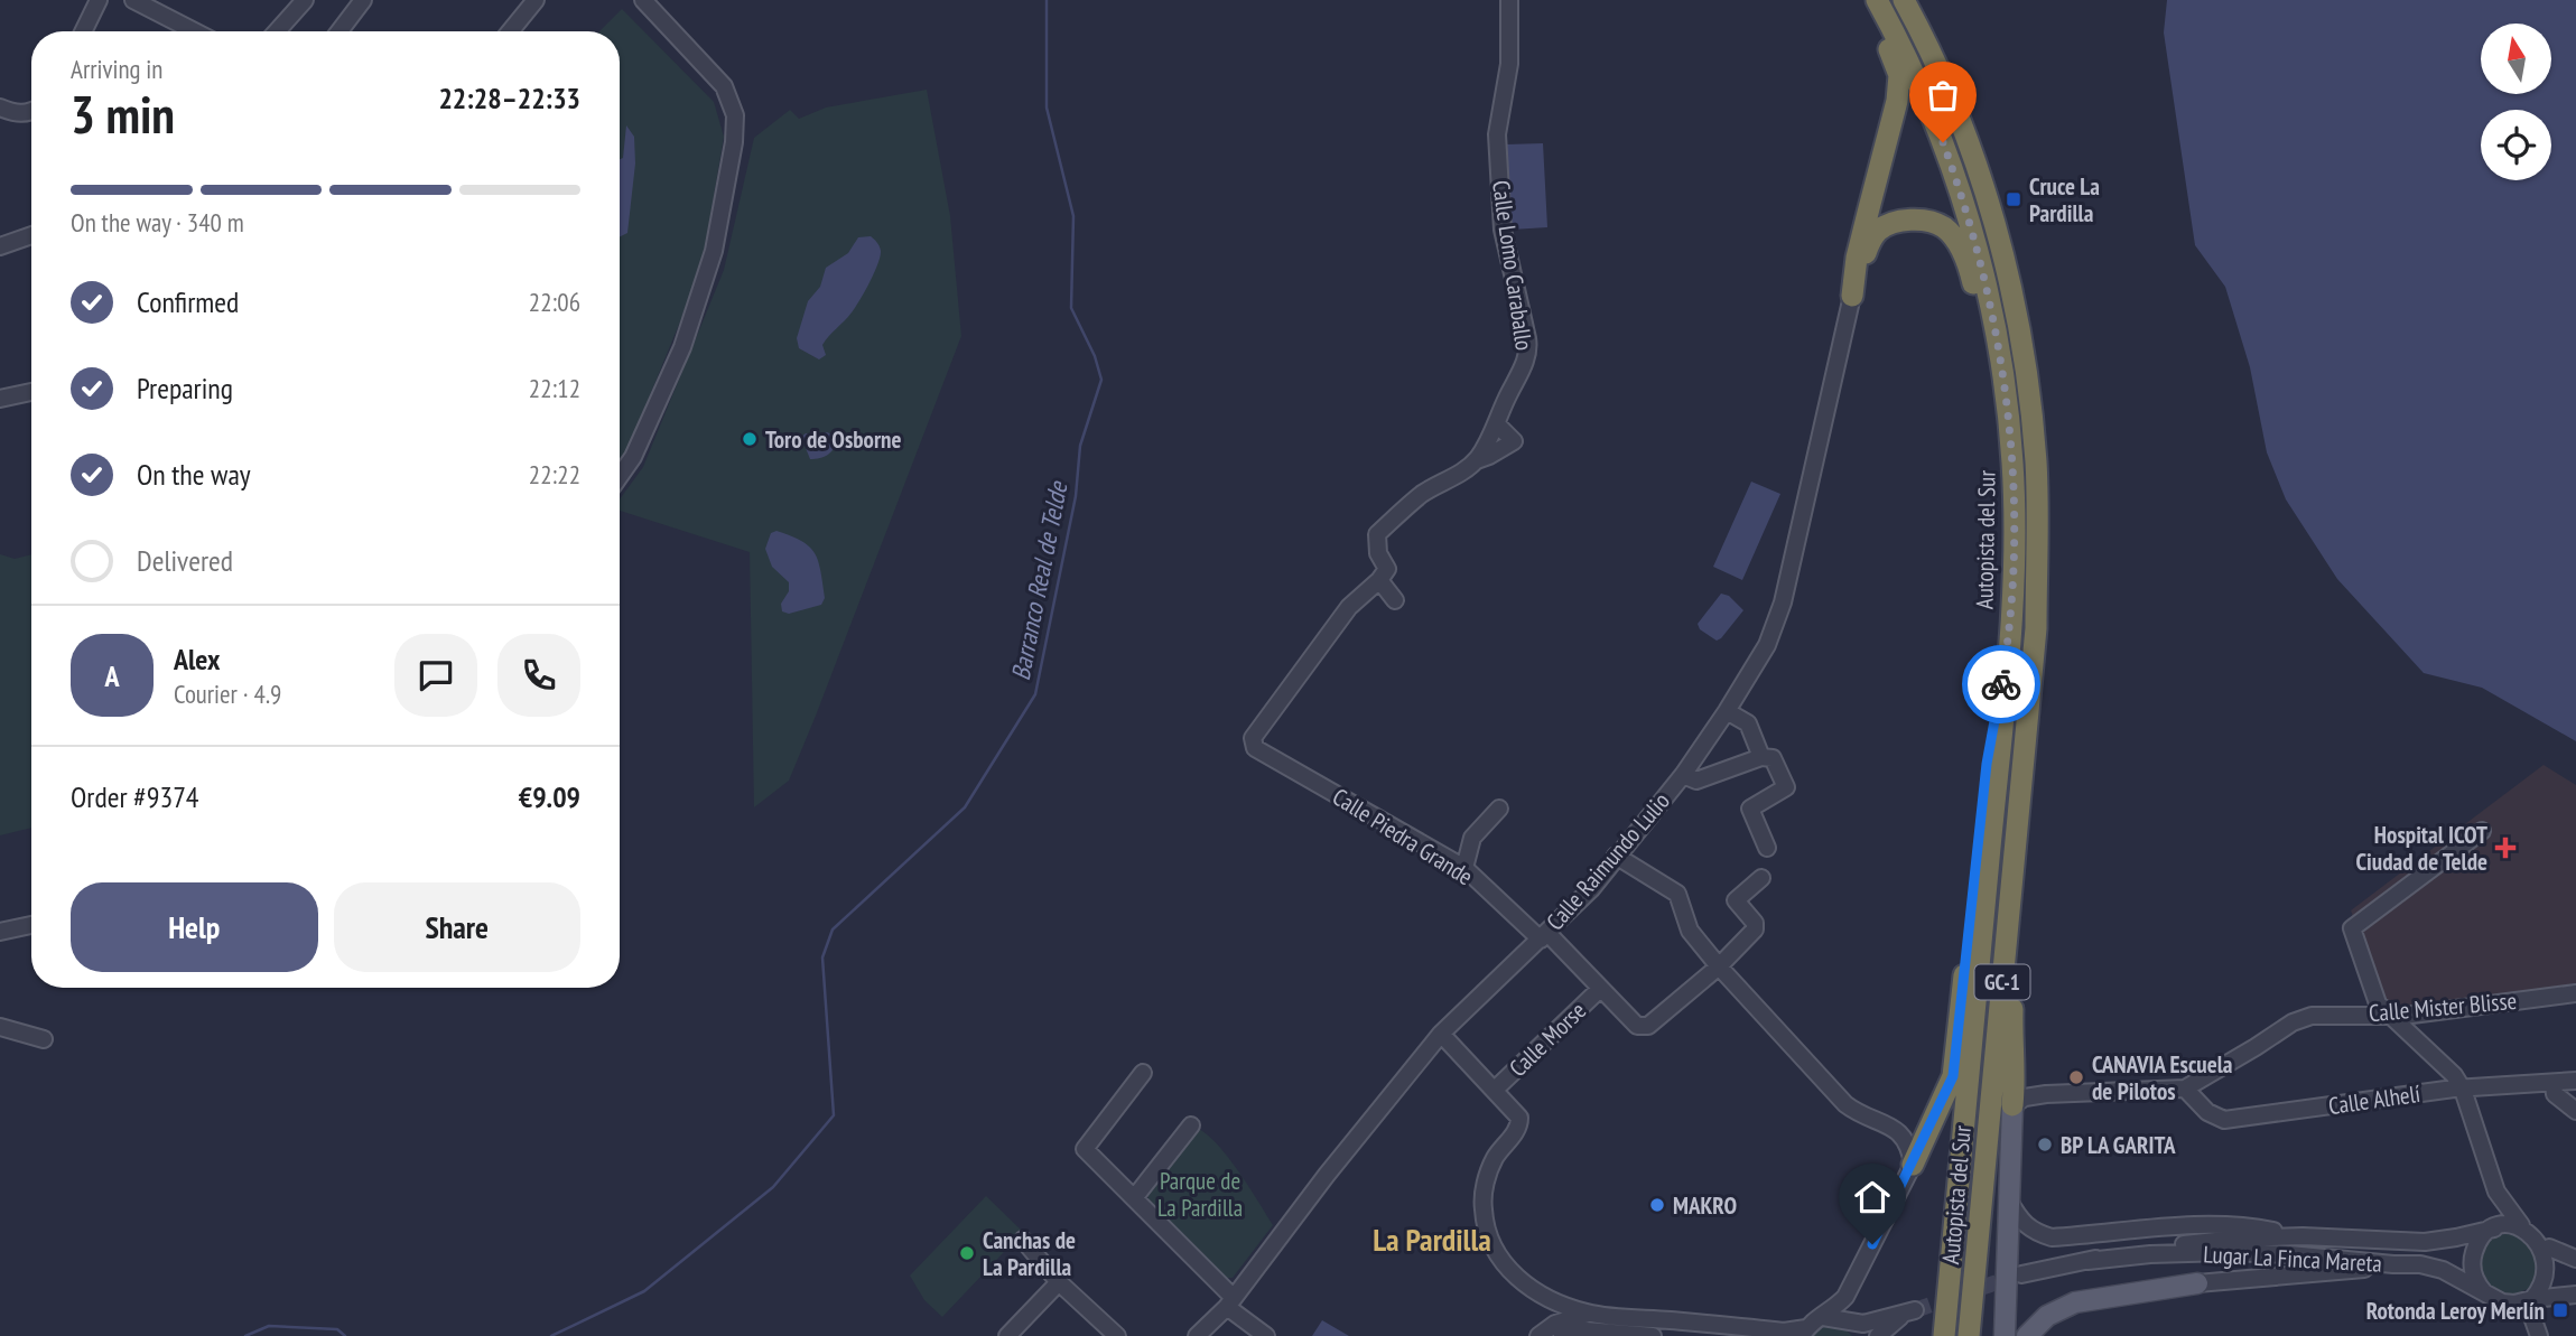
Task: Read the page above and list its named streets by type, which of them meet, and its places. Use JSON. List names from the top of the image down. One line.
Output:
{"streets":{"highway":["Autopista del Sur","GC-1"],"street":["Calle Lomo Caraballo","Calle Piedra Grande","Calle Raimundo Lulio","Calle Mister Blisse","Calle Morse","Calle Alhelí","Lugar La Finca Mareta"]},"crossings":[["Calle Lomo Caraballo","Calle Piedra Grande"],["Calle Piedra Grande","Calle Raimundo Lulio"],["Calle Piedra Grande","Calle Morse"],["Calle Mister Blisse","Calle Alhelí"]],"districts":["La Pardilla"],"water":["Barranco Real de Telde"],"parks":["Parque de La Pardilla"],"places":{"transit":["Cruce La Pardilla","Rotonda Leroy Merlín"],"other":["Toro de Osborne","CANAVIA Escuela de Pilotos","BP LA GARITA","MAKRO","Canchas de La Pardilla"],"health":["Hospital ICOT Ciudad de Telde"]},"north":"top","page":{"heading":["3 min","Arriving in","22:28–22:33"],"panel":["Alex","Courier · 4.9","Order #9374","€9.09"],"bar":"On the way · 340 m","list":[["Confirmed","22:06"],["Preparing","22:12"],["On the way","22:22"],"Delivered"],"round":"A","buttons":["Help","Share"]}}
